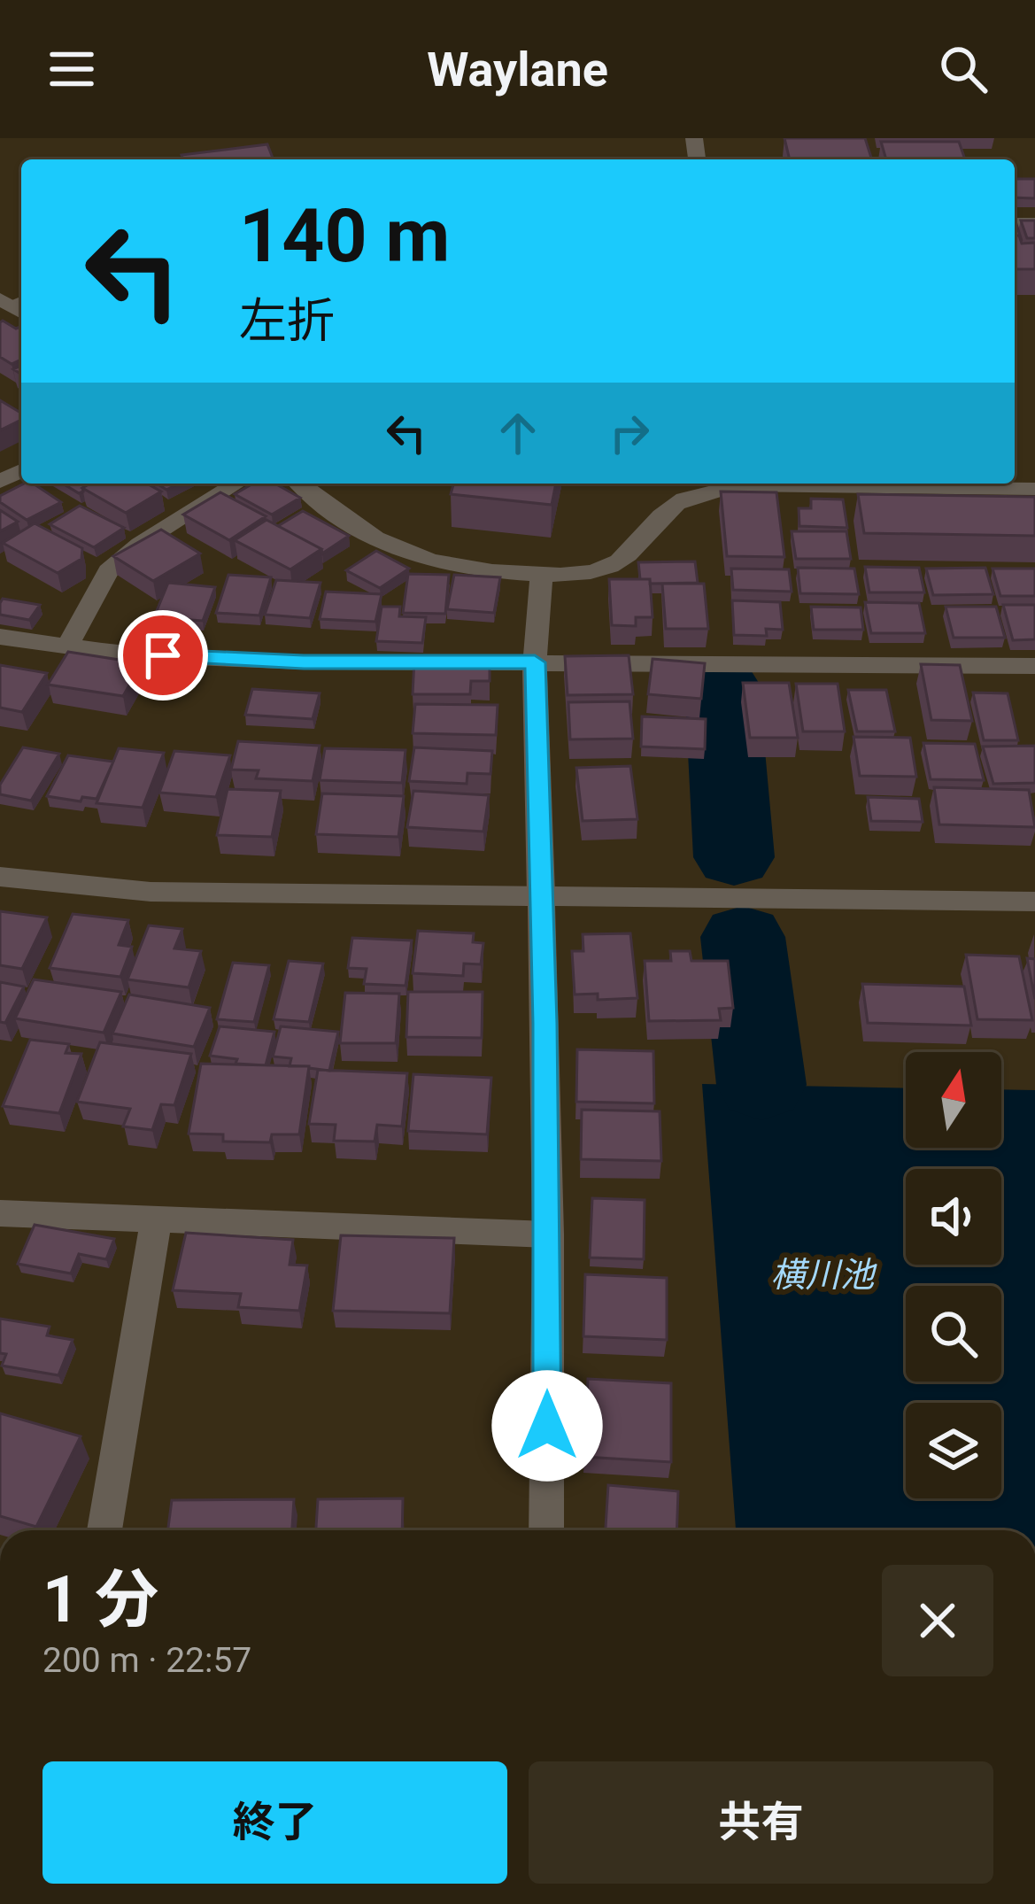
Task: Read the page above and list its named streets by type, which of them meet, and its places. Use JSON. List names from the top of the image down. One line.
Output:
{"water":["横川池"],"north":"top","page":{"header":"Waylane","turn":["140 m","左折"],"heading":["1 分","200 m · 22:57"],"buttons":["終了","共有"]}}
